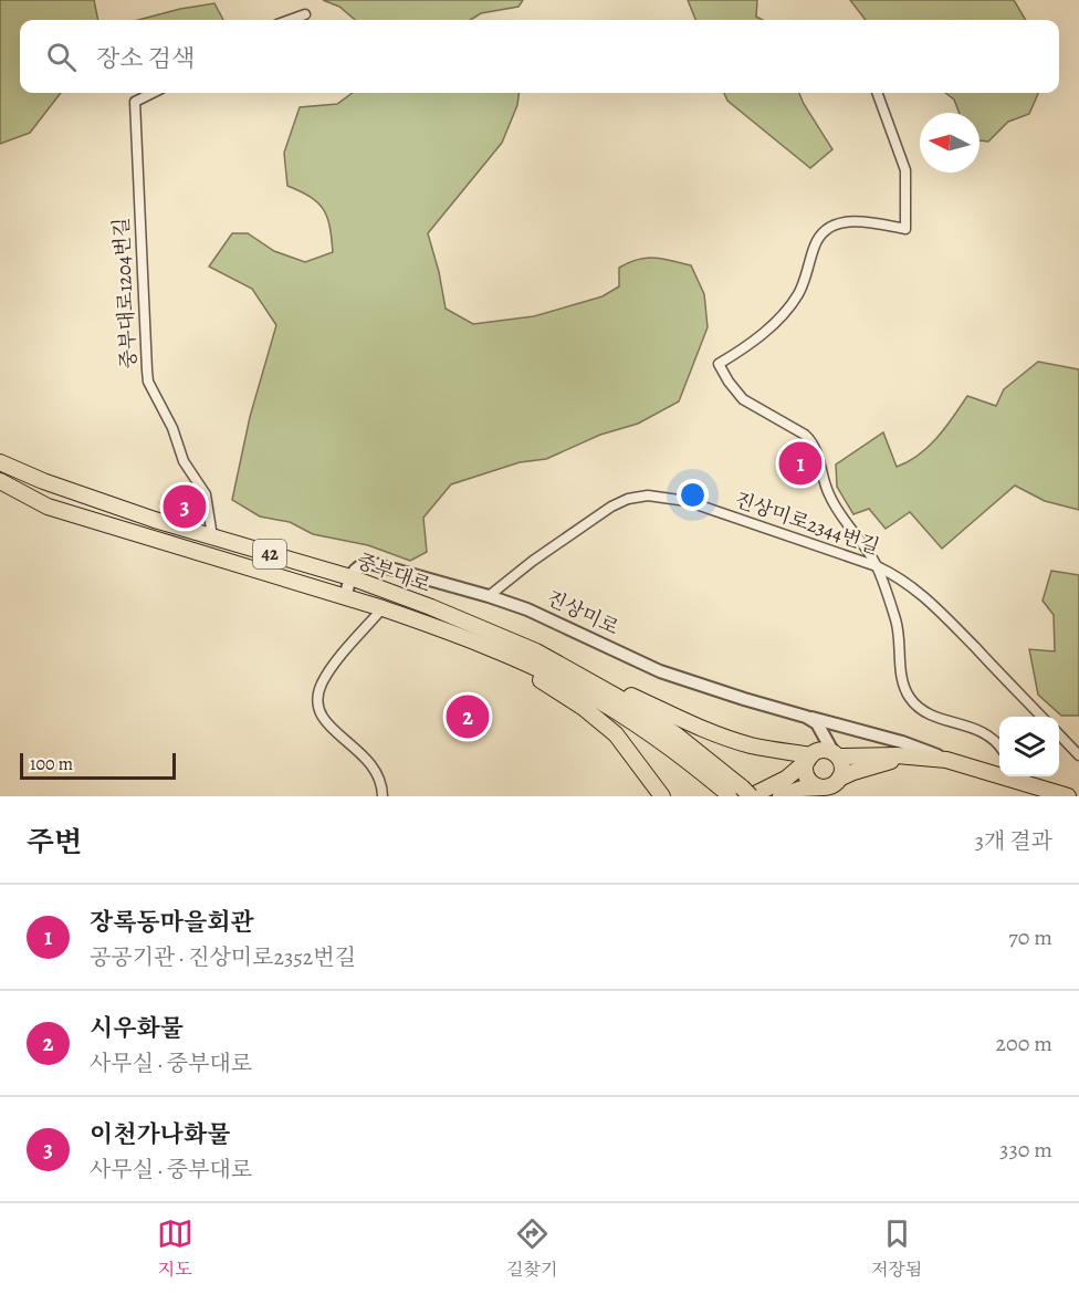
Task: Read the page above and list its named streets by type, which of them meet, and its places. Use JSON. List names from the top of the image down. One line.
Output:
{"streets":{"main road":["42","중부대로"],"street":["중부대로1204번길","진상미로2344번길","진상미로"]},"crossings":[["중부대로1204번길","중부대로"],["진상미로2344번길","진상미로"],["중부대로","진상미로"]],"scale_bar":"100 m","north":"left","page":{"search":"장소 검색","pins":["1","3","2"],"scale":"100 m","heading":["주변","3개 결과"],"list":[{"mark":"1","name":"장록동마을회관","note":"공공기관 · 진상미로2352번길","value":"70 m"},{"mark":"2","name":"시우화물","note":"사무실 · 중부대로","value":"200 m"},{"mark":"3","name":"이천가나화물","note":"사무실 · 중부대로","value":"330 m"}],"nav":["지도","길찾기","저장됨"]}}
